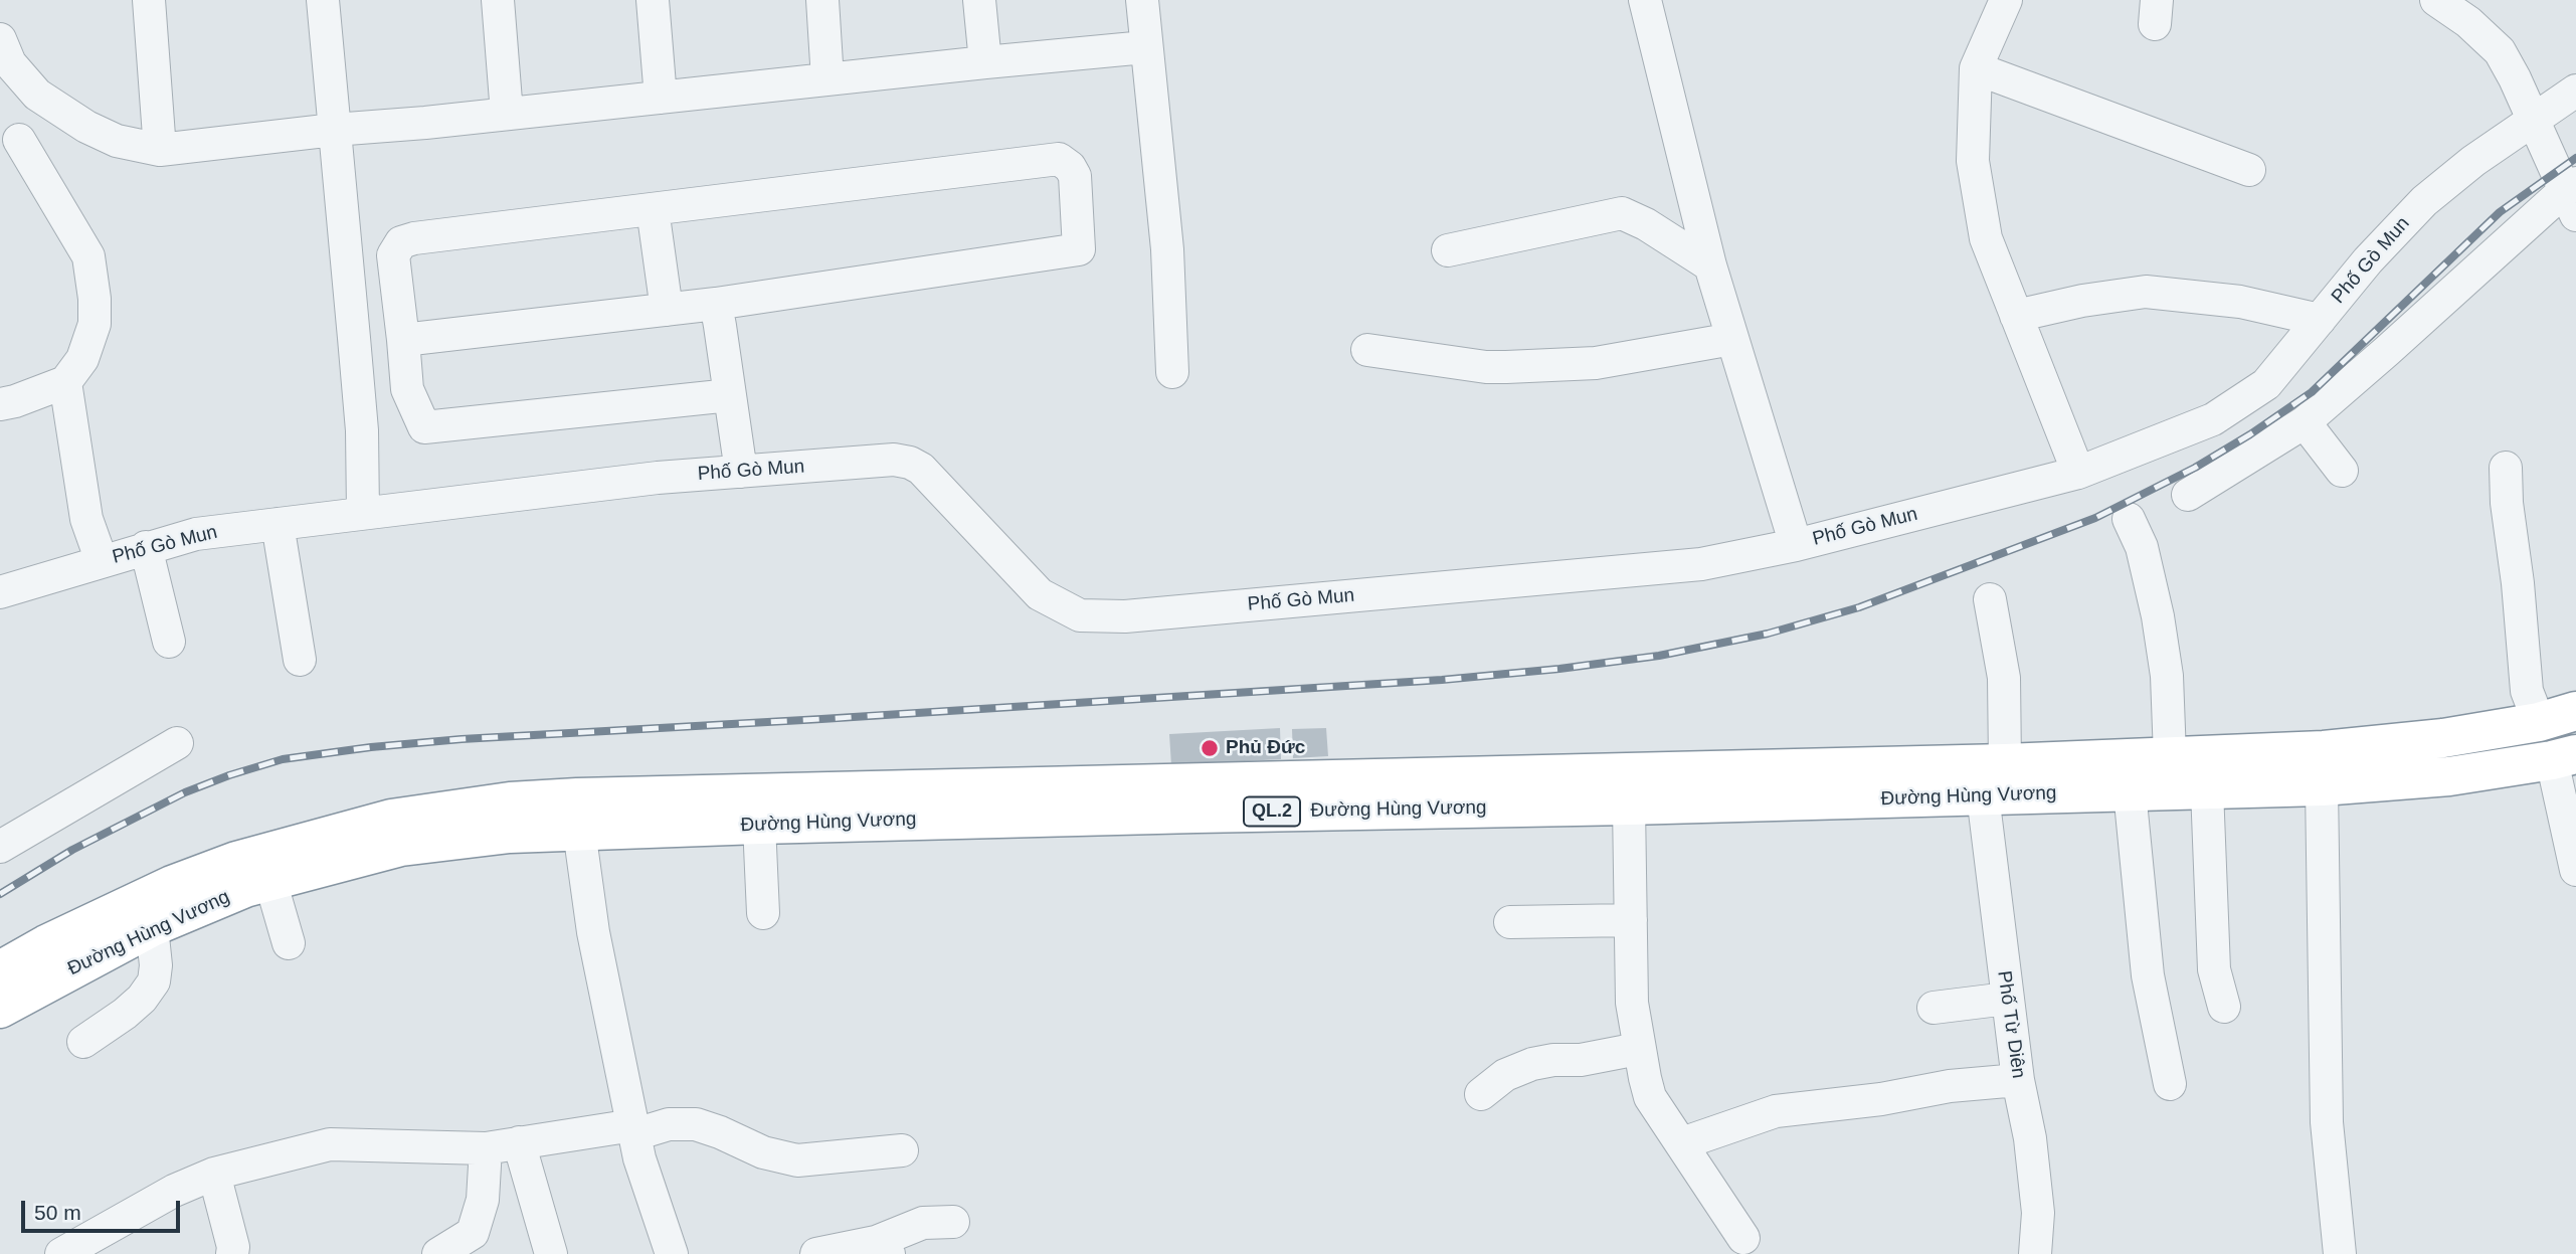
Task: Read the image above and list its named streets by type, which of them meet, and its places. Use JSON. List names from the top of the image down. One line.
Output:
{"streets":{"highway":["Đường Hùng Vương","QL.2"],"street":["Phố Gò Mun","Phố Từ Diên"]},"crossings":[["Đường Hùng Vương","Phố Từ Diên"]],"places":["Phủ Đức"],"scale_bar":"50 m"}
